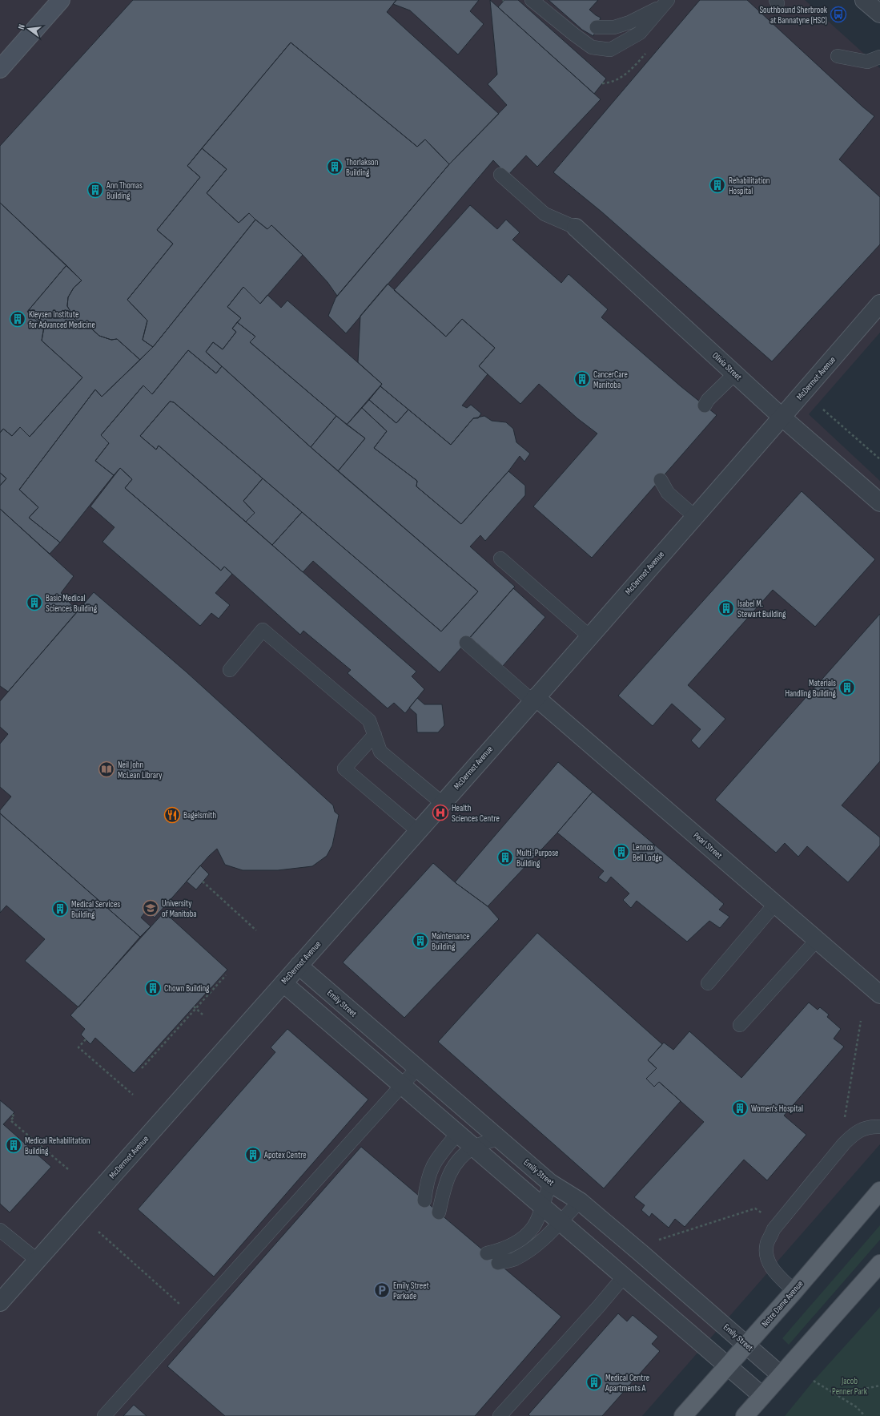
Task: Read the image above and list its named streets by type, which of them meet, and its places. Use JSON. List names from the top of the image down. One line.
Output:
{"streets":{"main road":["Notre Dame Avenue"],"street":["Olivia Street","McDermot Avenue","Pearl Street","Emily Street"]},"crossings":[["Olivia Street","McDermot Avenue"],["McDermot Avenue","Pearl Street"],["McDermot Avenue","Emily Street"],["Emily Street","Notre Dame Avenue"]],"parks":["Jacob Penner Park"],"places":{"bus stop":["Southbound Sherbrook at Bannatyne (HSC)"],"building":["Thorlakson Building","Rehabilitation Hospital","Ann Thomas Building","Kleysen Institute for Advanced Medicine","CancerCare Manitoba","Basic Medical Sciences Building","Isabel M. Stewart Building","Materials Handling Building","Lennox Bell Lodge","Multi-Purpose Building","Medical Services Building","Maintenance Building","Chown Building","Women's Hospital","Medical Rehabilitation Building","Apotex Centre","Medical Centre Apartments A"],"library":["Neil John McLean Library"],"hospital":["Health Sciences Centre"],"restaurant":["Bagelsmith"],"school or university":["University of Manitoba"],"parking":["Emily Street Parkade"]},"north":"left"}
